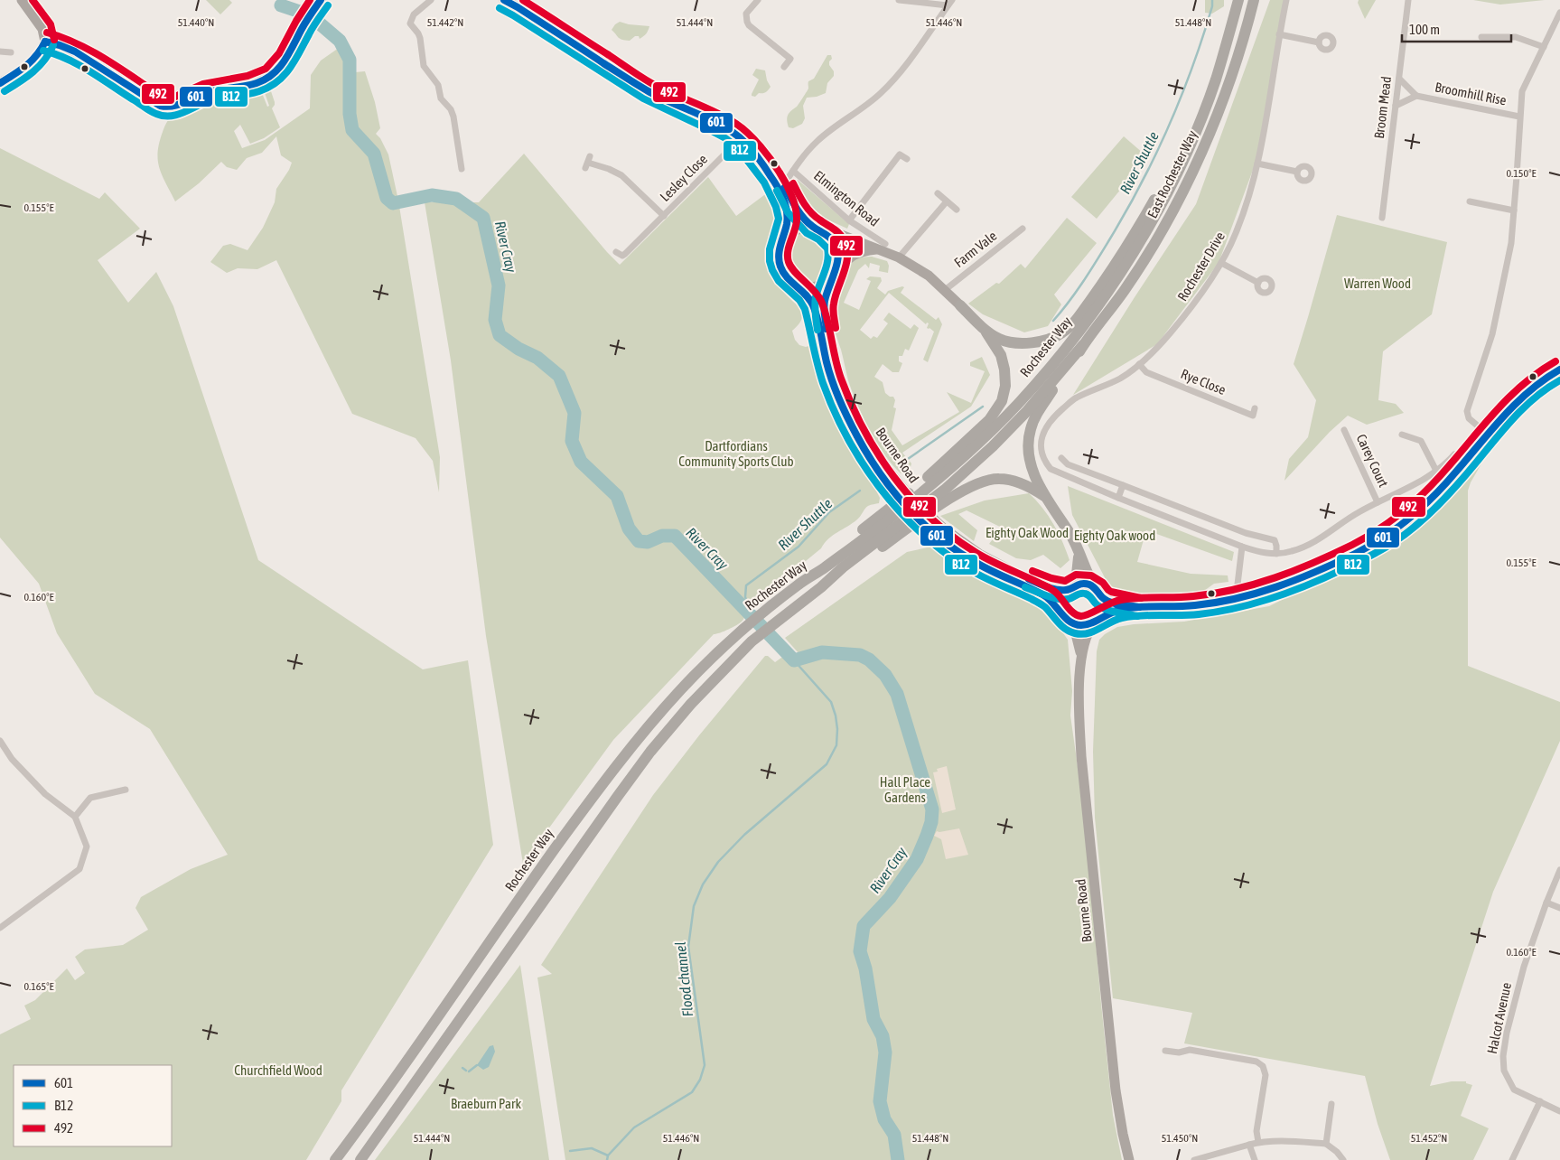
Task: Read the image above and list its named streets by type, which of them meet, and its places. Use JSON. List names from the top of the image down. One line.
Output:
{"streets":{"highway":["East Rochester Way","Rochester Way"],"main road":["Bourne Road"],"street":["Broomhill Rise","Broom Mead","Lesley Close","Elmington Road","Farm Vale","Rochester Drive","Rye Close","Carey Court","Halcot Avenue"]},"crossings":[["Broomhill Rise","Broom Mead"],["East Rochester Way","Rochester Way"],["Rochester Drive","Rye Close"]],"water":["River Shuttle","River Cray","Flood channel"],"parks":["Warren Wood","Dartfordians Community Sports Club","Eighty Oak Wood","Eighty Oak wood","Hall Place Gardens","Churchfield Wood","Braeburn Park"],"lines":["transit line 601","transit line 492","transit line B12"],"legend":["601","B12","492"],"scale_bar":"100 m","coordinates":["51.440°N","51.442°N","51.444°N","51.446°N","51.448°N","0.150°E","0.155°E","0.160°E","0.165°E","51.450°N","51.452°N"]}
